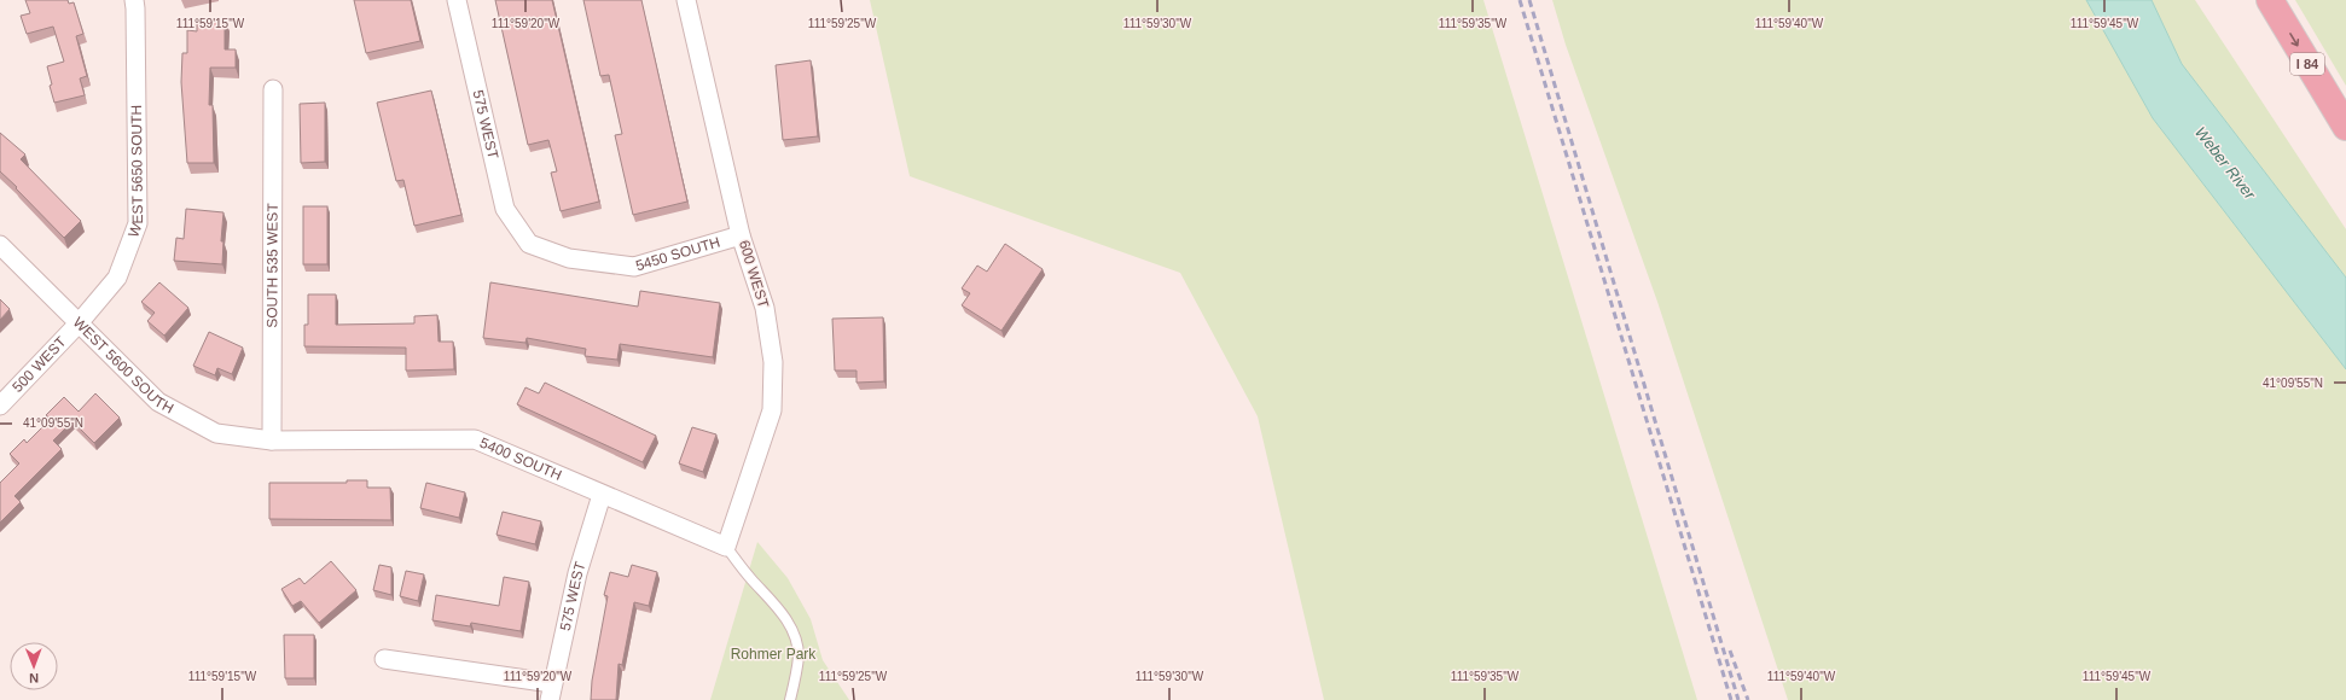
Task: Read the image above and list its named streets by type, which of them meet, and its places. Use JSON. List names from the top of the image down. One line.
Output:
{"streets":{"highway":["I 84"],"street":["575 WEST","WEST 5650 SOUTH","5450 SOUTH","SOUTH 535 WEST","600 WEST","500 WEST","WEST 5600 SOUTH","5400 SOUTH"]},"crossings":[["575 WEST","5450 SOUTH"],["575 WEST","5400 SOUTH"],["WEST 5650 SOUTH","500 WEST"],["WEST 5650 SOUTH","WEST 5600 SOUTH"],["5450 SOUTH","600 WEST"],["SOUTH 535 WEST","WEST 5600 SOUTH"],["SOUTH 535 WEST","5400 SOUTH"],["600 WEST","5400 SOUTH"],["500 WEST","WEST 5600 SOUTH"],["WEST 5600 SOUTH","5400 SOUTH"]],"water":["Weber River"],"parks":["Rohmer Park"],"north":"bottom","coordinates":["111°59'15\"W","111°59'20\"W","111°59'25\"W","111°59'30\"W","111°59'35\"W","111°59'40\"W","111°59'45\"W","41°09'55\"N"]}
